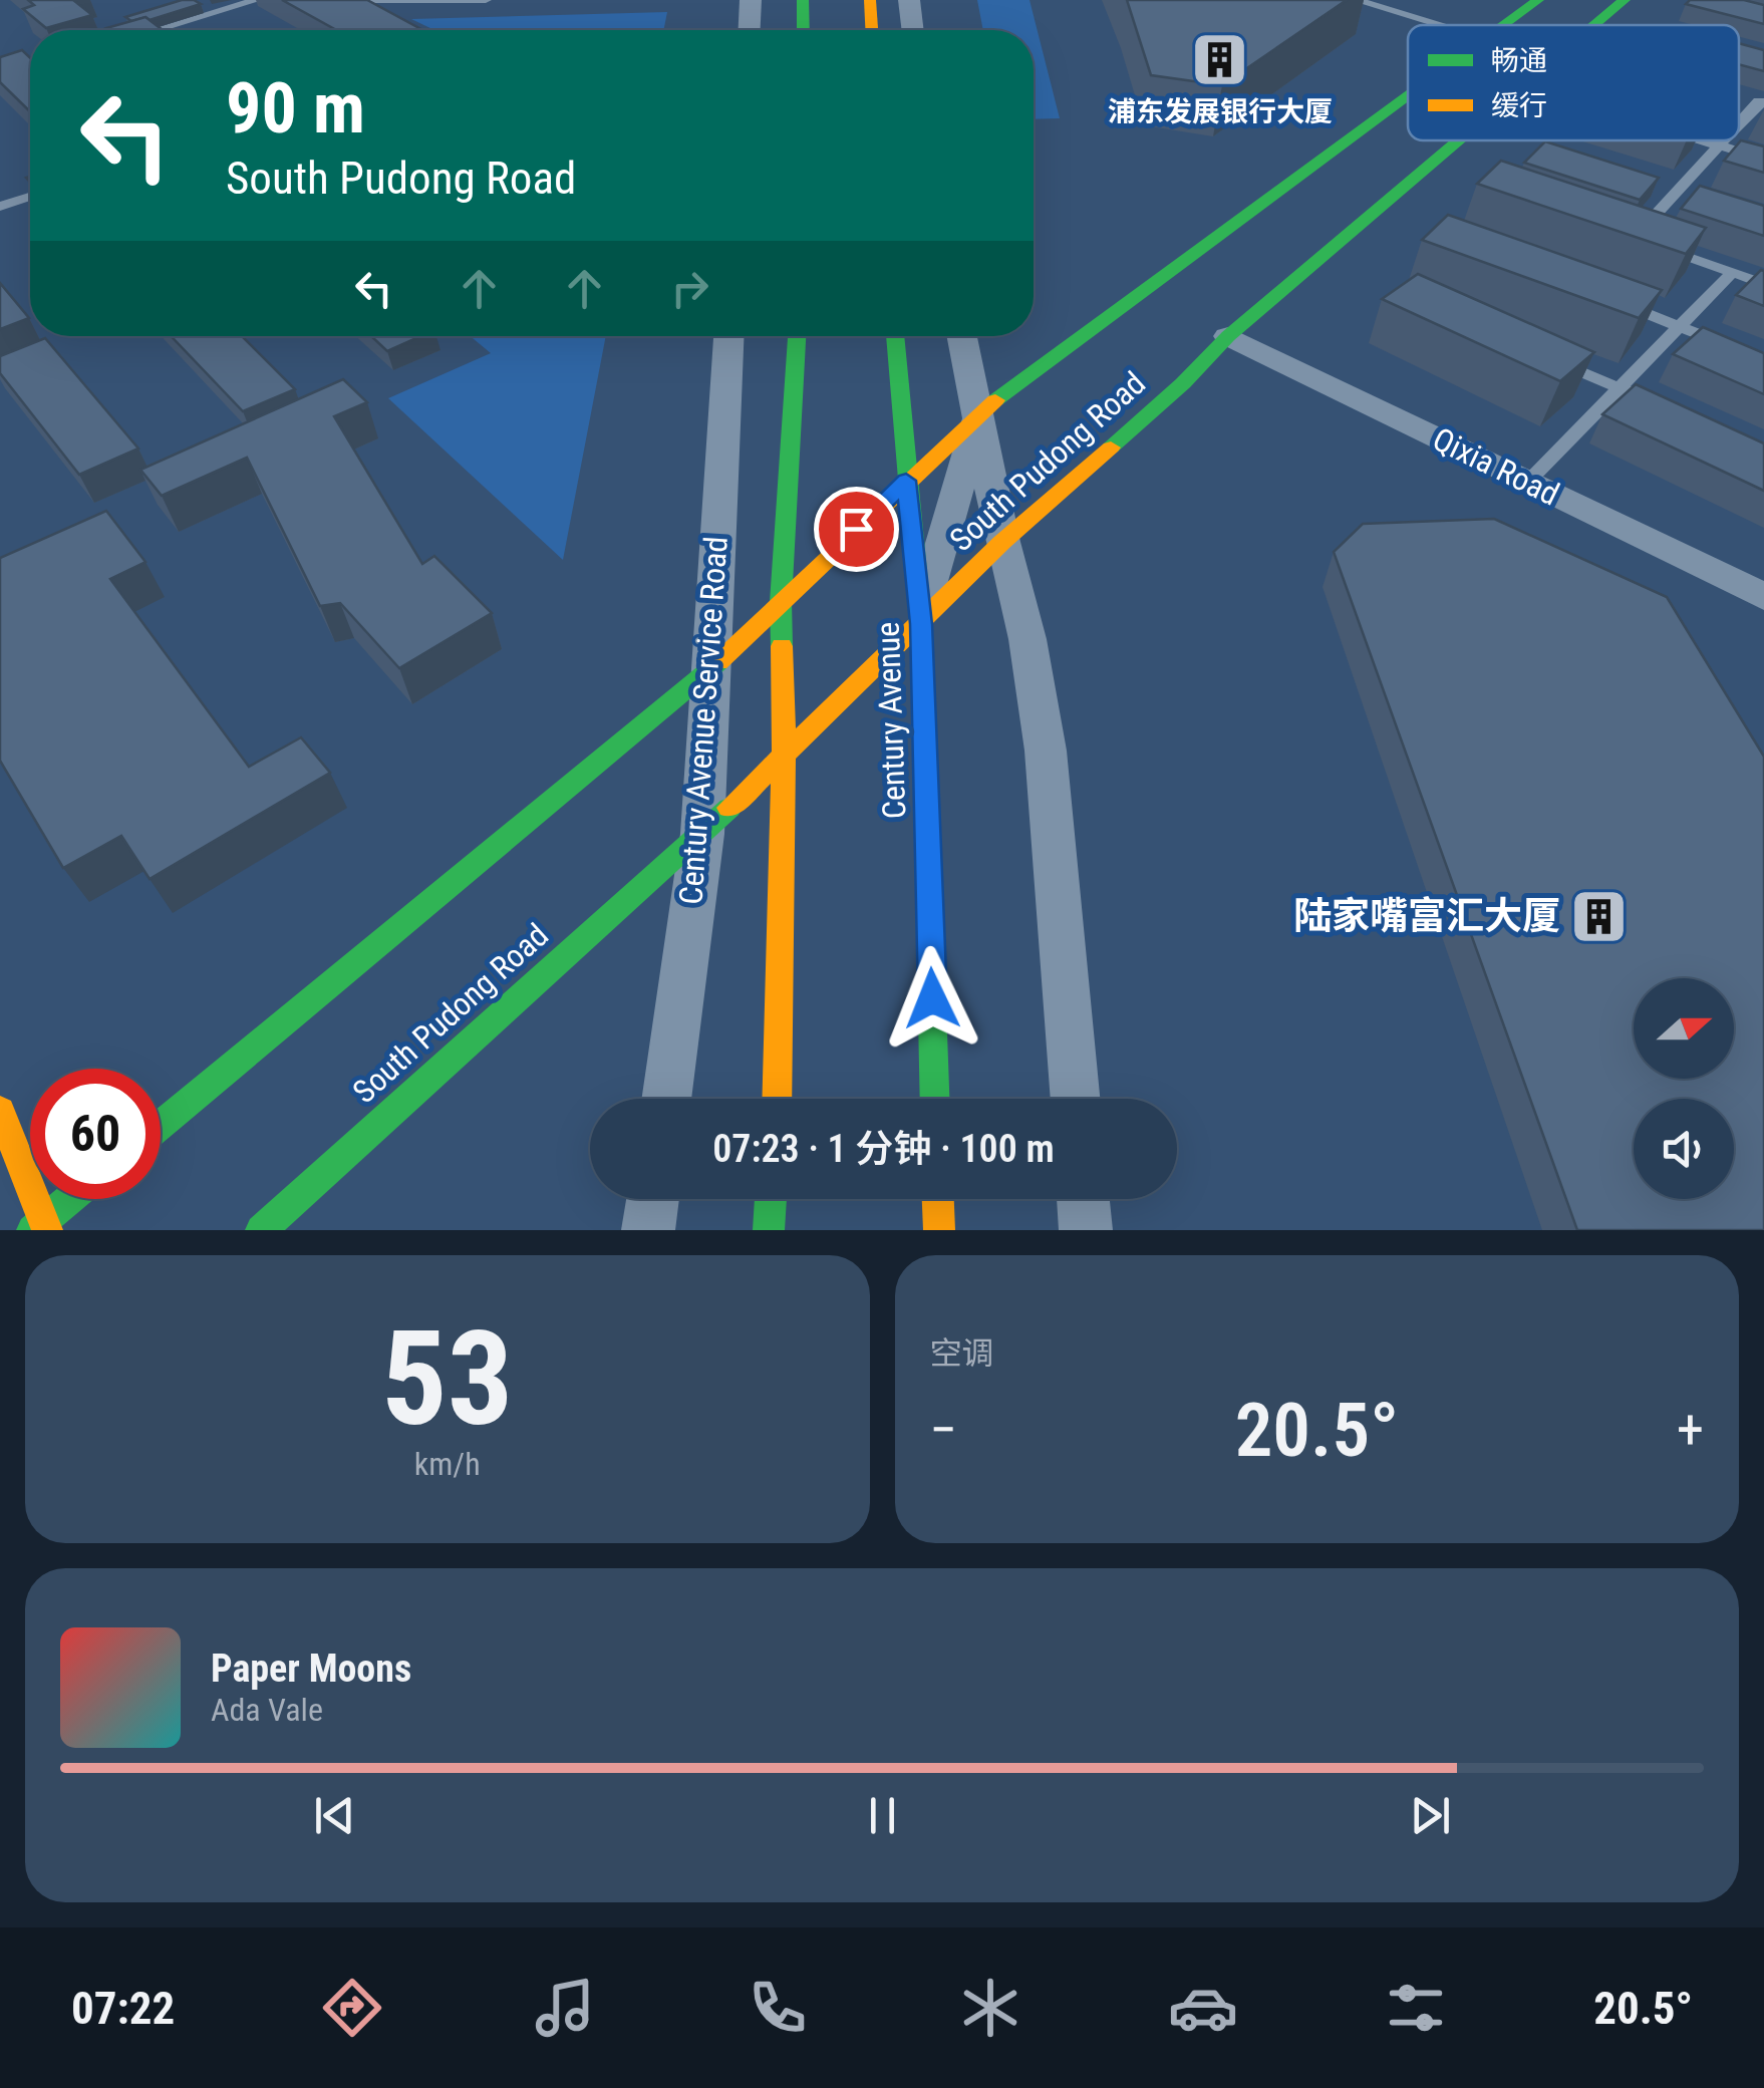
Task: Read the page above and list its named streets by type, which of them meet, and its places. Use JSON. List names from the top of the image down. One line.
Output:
{"streets":{"main road":["South Pudong Road","Century Avenue"],"street":["Qixia Road","Century Avenue Service Road"]},"crossings":[["South Pudong Road","Qixia Road"],["South Pudong Road","Century Avenue Service Road"],["South Pudong Road","Century Avenue"]],"places":{"building":["浦东发展银行大厦","陆家嘴富汇大厦"]},"legend":["畅通","缓行"],"north":"right","page":{"turn":["90 m","South Pudong Road"],"limit":"60","trip":"07:23 · 1 分钟 · 100 m","tile":[["53","km/h"],"空调"],"heat":["−","20.5°","+"],"song":["Paper Moons","Ada Vale"],"tabs":["07:22","20.5°"]}}
